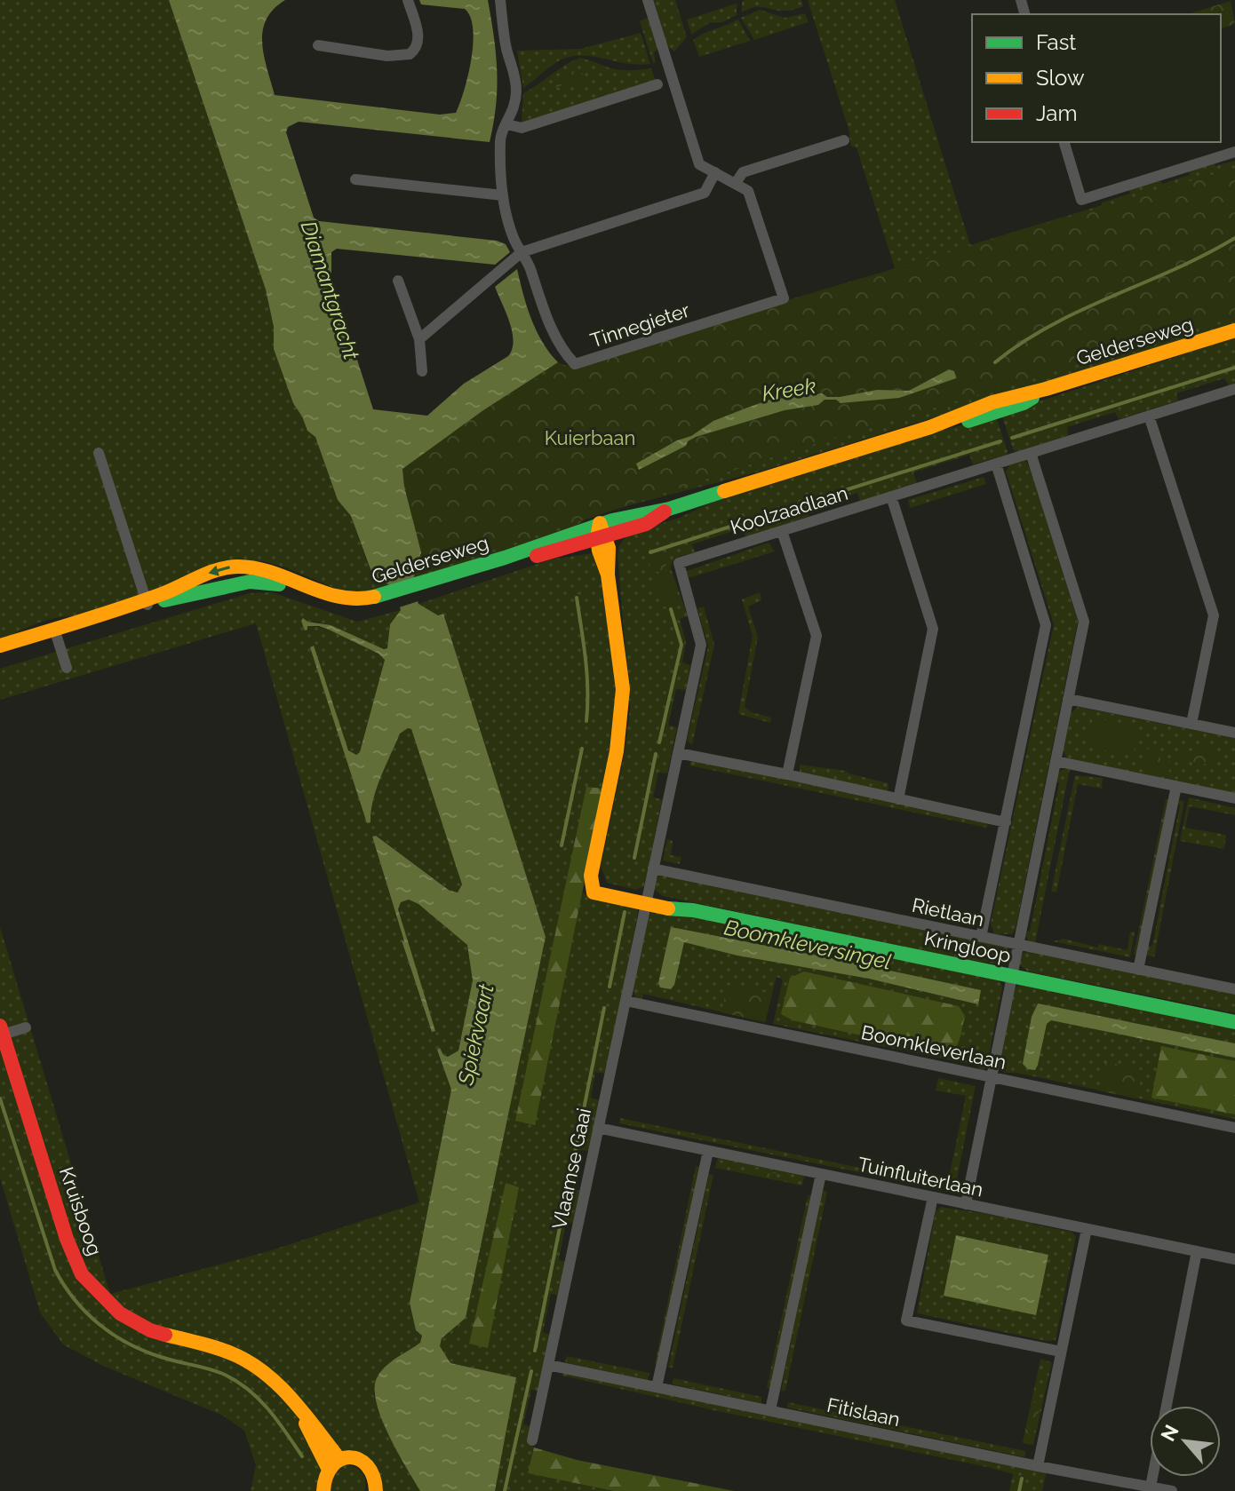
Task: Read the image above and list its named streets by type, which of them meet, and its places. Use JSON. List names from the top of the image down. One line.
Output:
{"streets":{"street":["Tinnegieter","Gelderseweg","Koolzaadlaan","Rietlaan","Kringloop","Boomkleverlaan","Vlaamse Gaai","Tuinfluiterlaan","Kruisboog","Fitislaan"]},"crossings":[["Gelderseweg","Kringloop"],["Koolzaadlaan","Rietlaan"],["Koolzaadlaan","Kringloop"],["Koolzaadlaan","Vlaamse Gaai"],["Kringloop","Vlaamse Gaai"],["Boomkleverlaan","Vlaamse Gaai"],["Vlaamse Gaai","Tuinfluiterlaan"],["Vlaamse Gaai","Fitislaan"]],"water":["Diamantgracht","Kreek","Boomkleversingel","Spiekvaart"],"parks":["Kuierbaan"],"legend":["Fast","Slow","Jam"],"north":"top left"}
